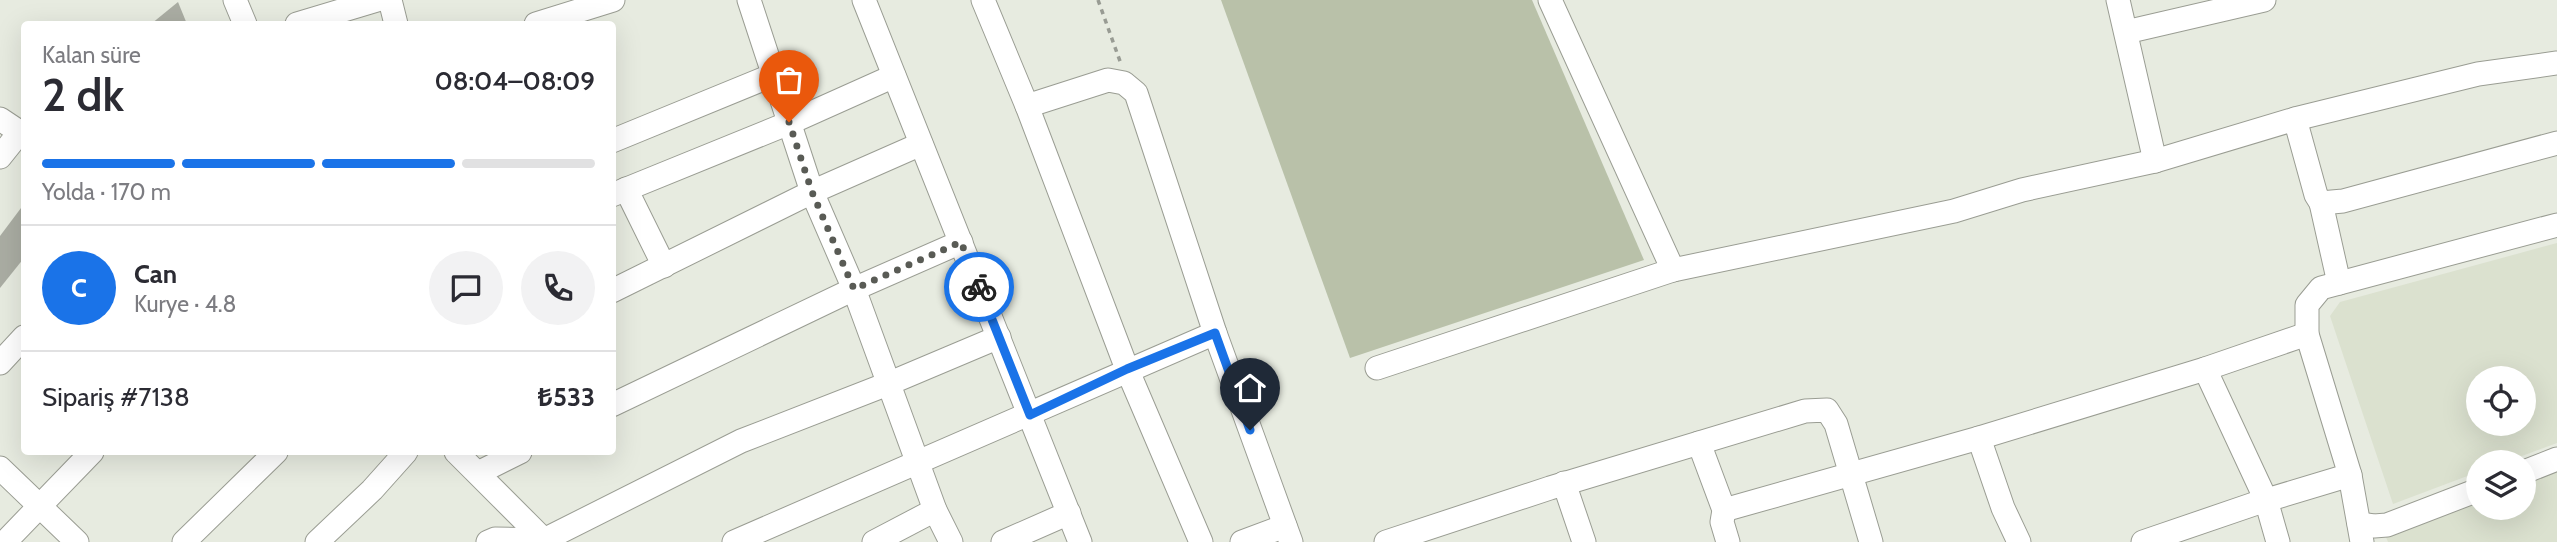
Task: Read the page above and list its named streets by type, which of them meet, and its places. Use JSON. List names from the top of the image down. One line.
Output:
{"page":{"heading":["2 dk","Kalan süre","08:04–08:09"],"panel":["Can","Kurye · 4.8","Sipariş #7138","₺533"],"bar":"Yolda · 170 m","round":"C"}}
